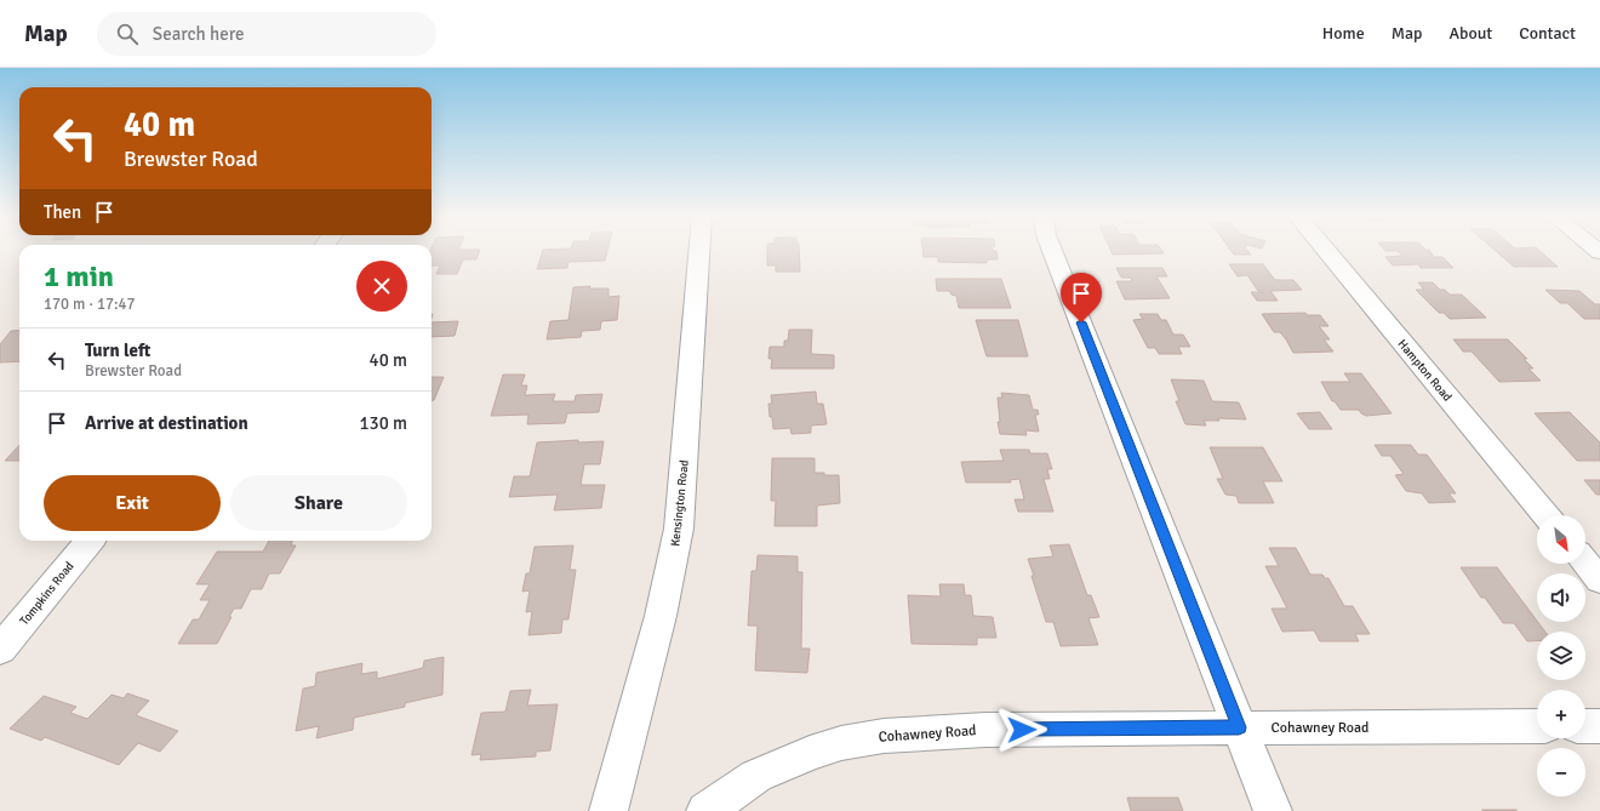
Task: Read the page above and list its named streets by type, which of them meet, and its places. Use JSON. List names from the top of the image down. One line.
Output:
{"streets":{"street":["Hampton Road","Kensington Road","Tompkins Road","Cohawney Road"]},"north":"bottom right","page":{"header":"Map","search":"Search here","nav":["Home","Map","About","Contact"],"turn":["40 m","Brewster Road"],"then":"Then","heading":["1 min","170 m · 17:47"],"list":[{"name":"Turn left","note":"Brewster Road","value":"40 m"},{"name":"Arrive at destination","value":"130 m"}],"buttons":["Exit","Share"],"map_buttons":["+","−"]}}
